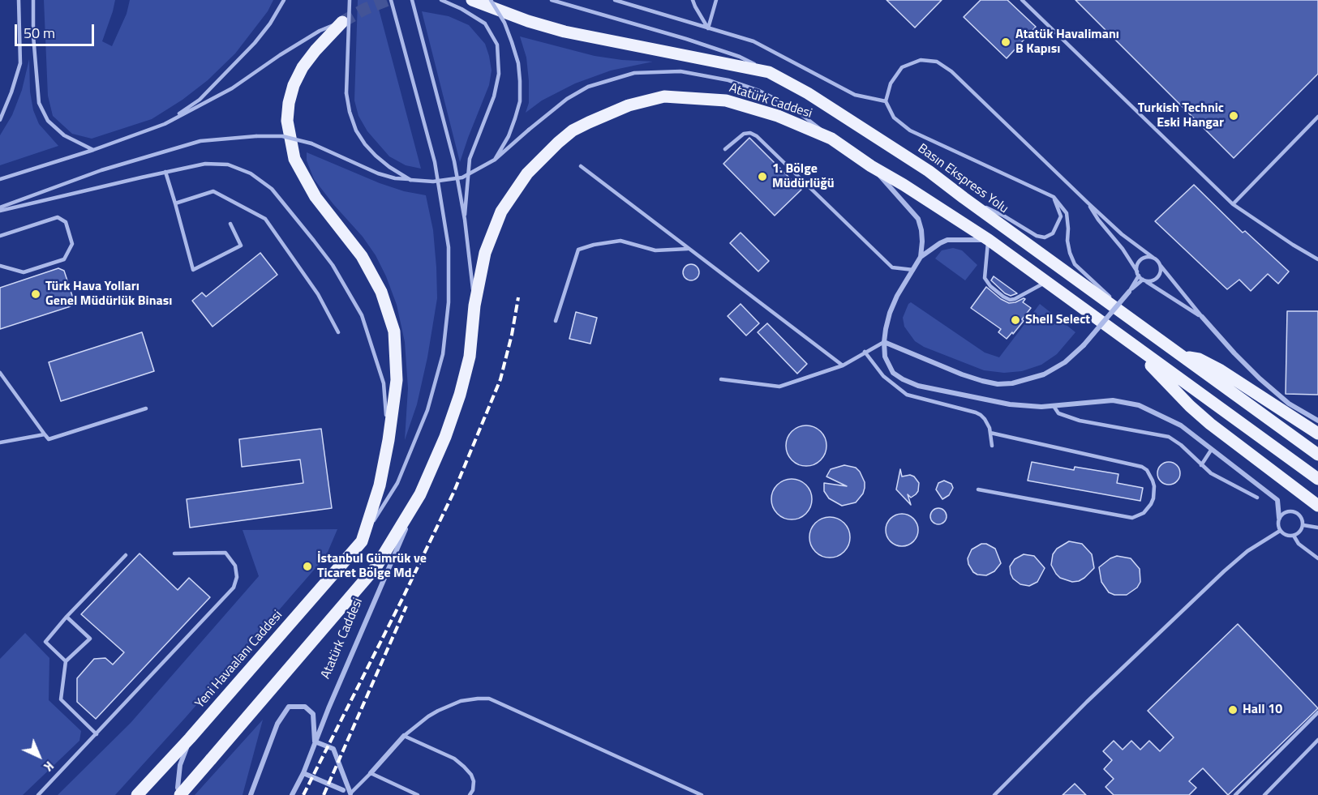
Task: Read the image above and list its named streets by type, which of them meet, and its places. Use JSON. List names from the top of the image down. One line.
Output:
{"streets":{"main road":["Atatürk Caddesi","Basın Ekspress Yolu","Yeni Havaalanı Caddesi"]},"places":["Atatük Havalimanı B Kapısı","Turkish Technic Eski Hangar","1. Bölge Müdürlüğü","Türk Hava Yolları Genel Müdürlük Binası","Shell Select","İstanbul Gümrük ve Ticaret Bölge Md.","Hall 10"],"scale_bar":"50 m","north":"bottom right"}
